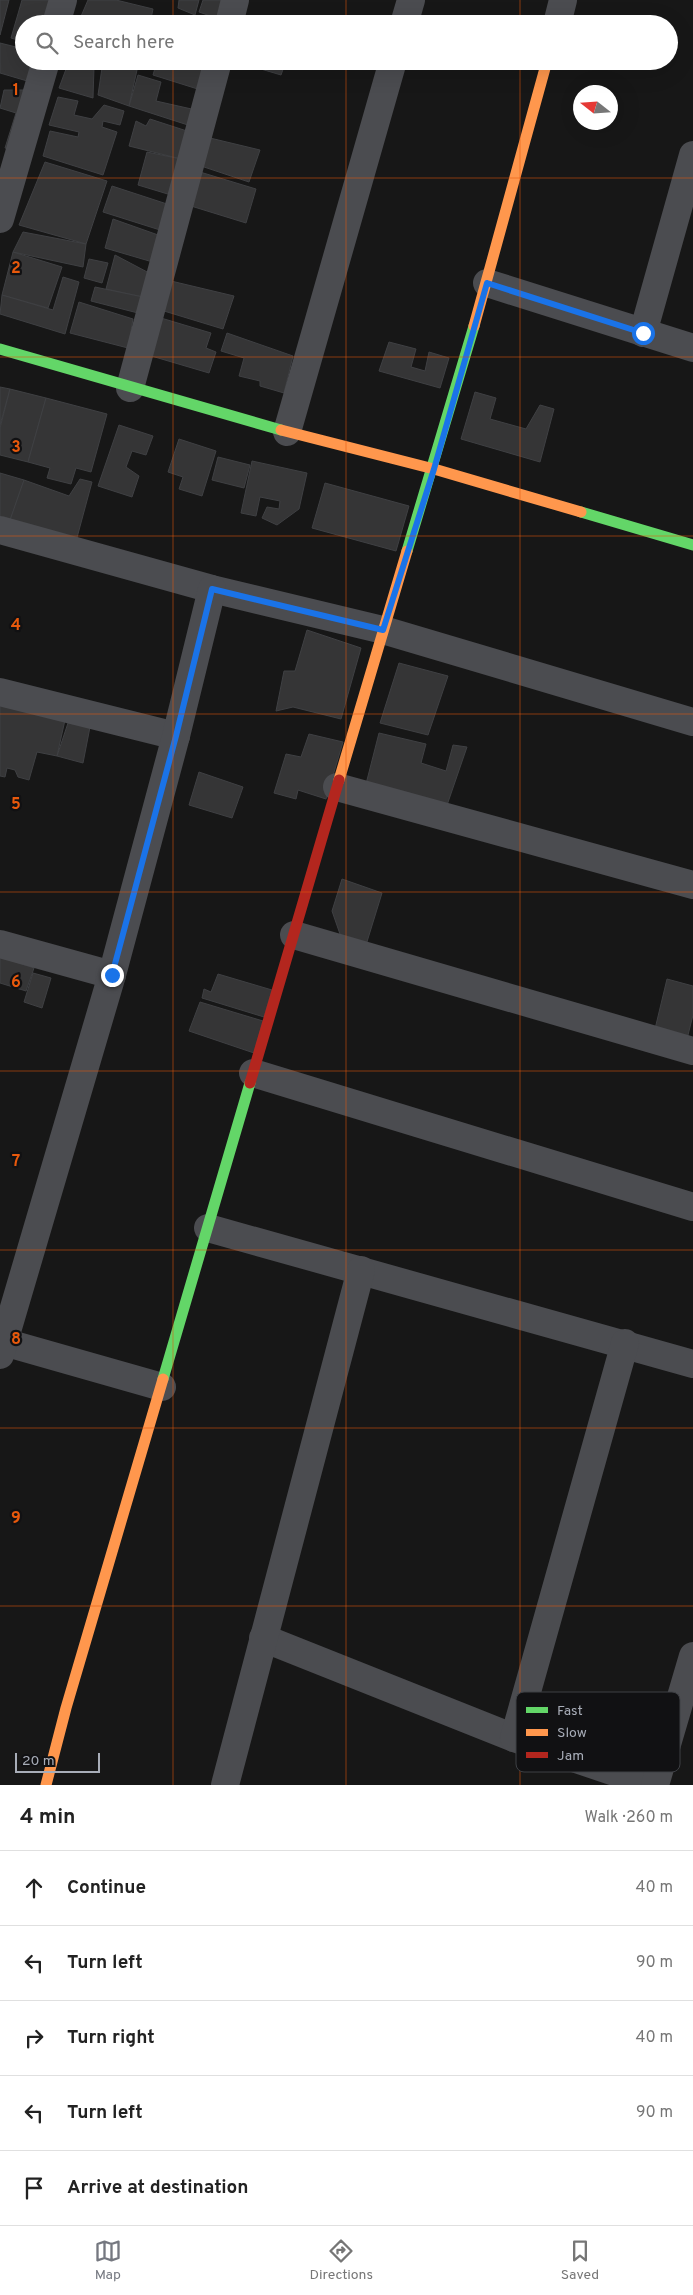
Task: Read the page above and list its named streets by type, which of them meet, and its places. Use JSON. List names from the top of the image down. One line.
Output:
{"legend":["Fast","Slow","Jam"],"scale_bar":"20 m","north":"left","page":{"search":"Search here","scale":"20 m","heading":["4 min","Walk · 260 m"],"list":[["Continue","40 m"],["Turn left","90 m"],["Turn right","40 m"],["Turn left","90 m"],"Arrive at destination"],"nav":["Map","Directions","Saved"]},"grid":{"rows":["1","2","3","4","5","6","7","8","9"]}}
